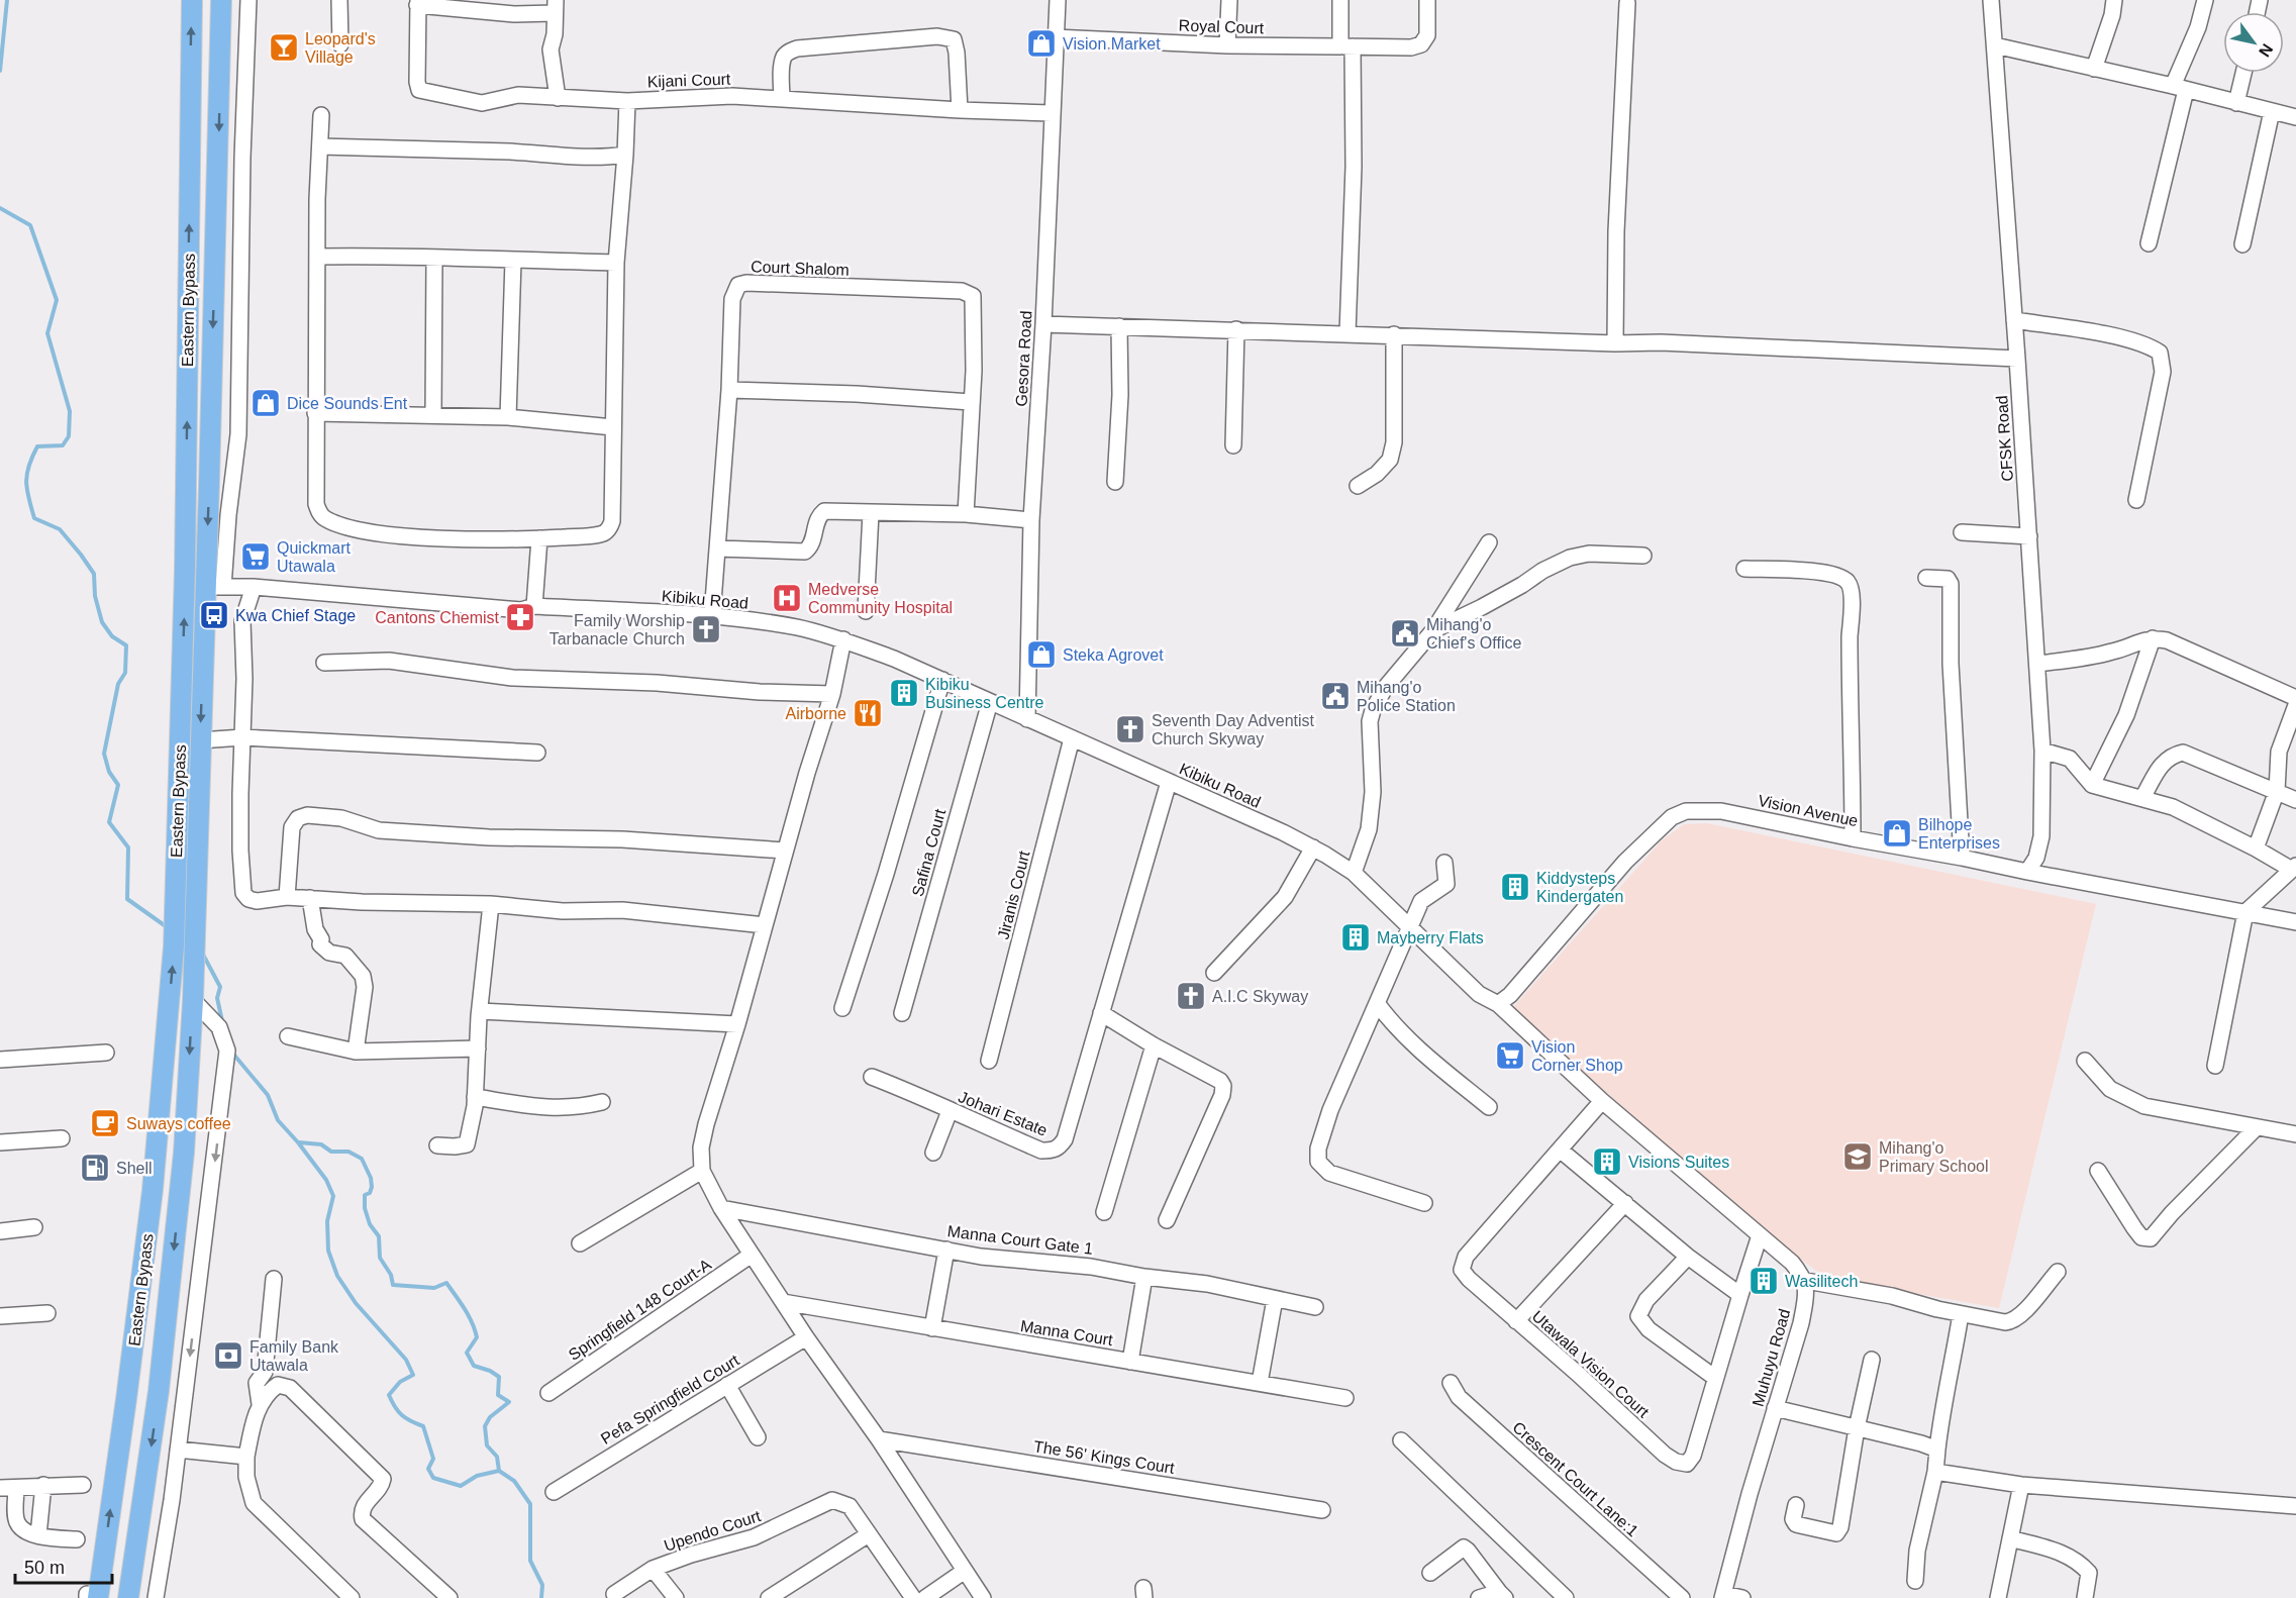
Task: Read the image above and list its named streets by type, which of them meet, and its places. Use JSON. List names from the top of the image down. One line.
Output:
{"streets":{"main road":["Eastern Bypass"],"street":["Royal Court","Kijani Court","Court Shalom","Gesora Road","CFSK Road","Kibiku Road","Vision Avenue","Safina Court","Jiranis Court","Johari Estate","Manna Court Gate 1","Springfield 148 Court-A","Manna Court","Muhuyu Road","Utawala Vision Court","Pefa Springfield Court","The 56' Kings Court","Crescent Court Lane:1","Upendo Court"]},"crossings":[["Royal Court","Gesora Road"],["Kijani Court","Gesora Road"],["Court Shalom","Kibiku Road"],["Eastern Bypass","Kibiku Road"],["Gesora Road","Kibiku Road"],["CFSK Road","Vision Avenue"],["Kibiku Road","Vision Avenue"],["Kibiku Road","Safina Court"],["Kibiku Road","Jiranis Court"],["Kibiku Road","Johari Estate"]],"places":{"shop":["Vision Market","Dice Sounds Ent","Steka Agrovet","Bilhope Enterprises"],"bar":["Leopard's Village"],"supermarket":["Quickmart Utawala","Vision Corner Shop"],"hospital":["Medverse Community Hospital"],"bus stop":["Kwa Chief Stage"],"pharmacy":["Cantons Chemist"],"church":["Family Worship Tarbanacle Church","Seventh Day Adventist Church Skyway","A.I.C Skyway"],"public building":["Mihang'o Chief's Office","Mihang'o Police Station"],"building":["Kibiku Business Centre","Kiddysteps Kindergaten","Mayberry Flats","Visions Suites","Wasilitech"],"restaurant":["Airborne"],"cafe":["Suways coffee"],"school or university":["Mihang'o Primary School"],"fuel station":["Shell"],"bank":["Family Bank Utawala"]},"scale_bar":"50 m","north":"bottom right"}
